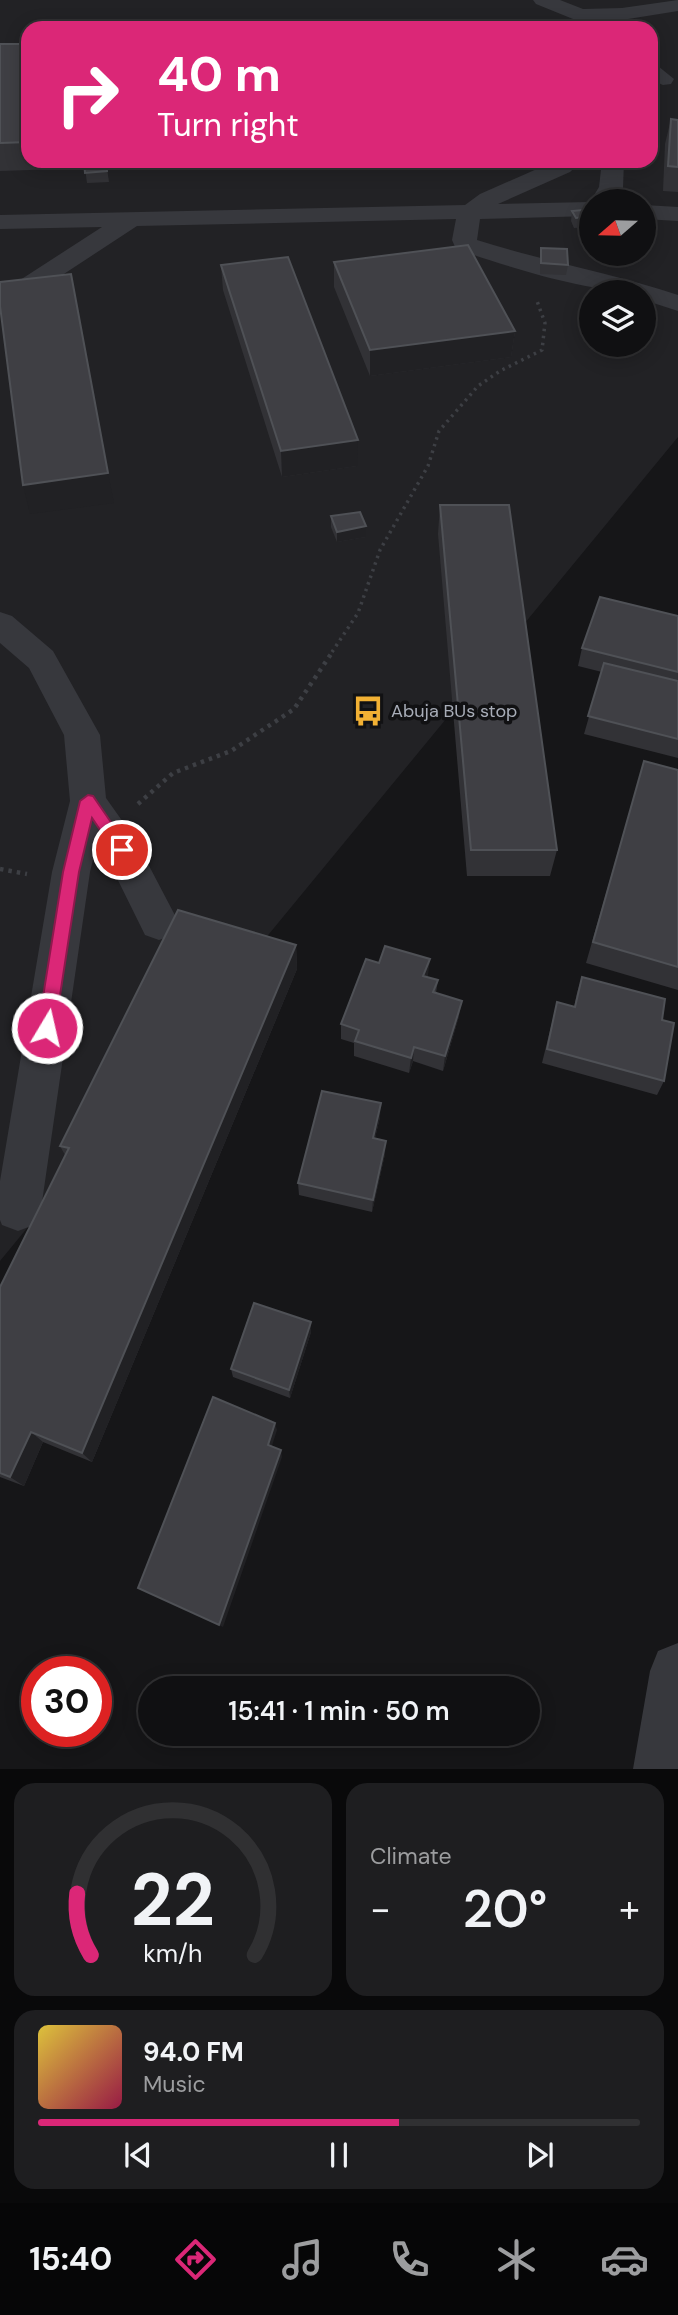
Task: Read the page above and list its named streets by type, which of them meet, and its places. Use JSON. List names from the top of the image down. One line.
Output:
{"places":{"bus stop":["Abuja BUs stop"]},"north":"left","page":{"turn":["40 m","Turn right"],"limit":"30","trip":"15:41 · 1 min · 50 m","tile":"Climate","heat":["−","20°","+"],"song":["94.0 FM","Music"],"tabs":"15:40","gauge":["22","km/h"]}}
